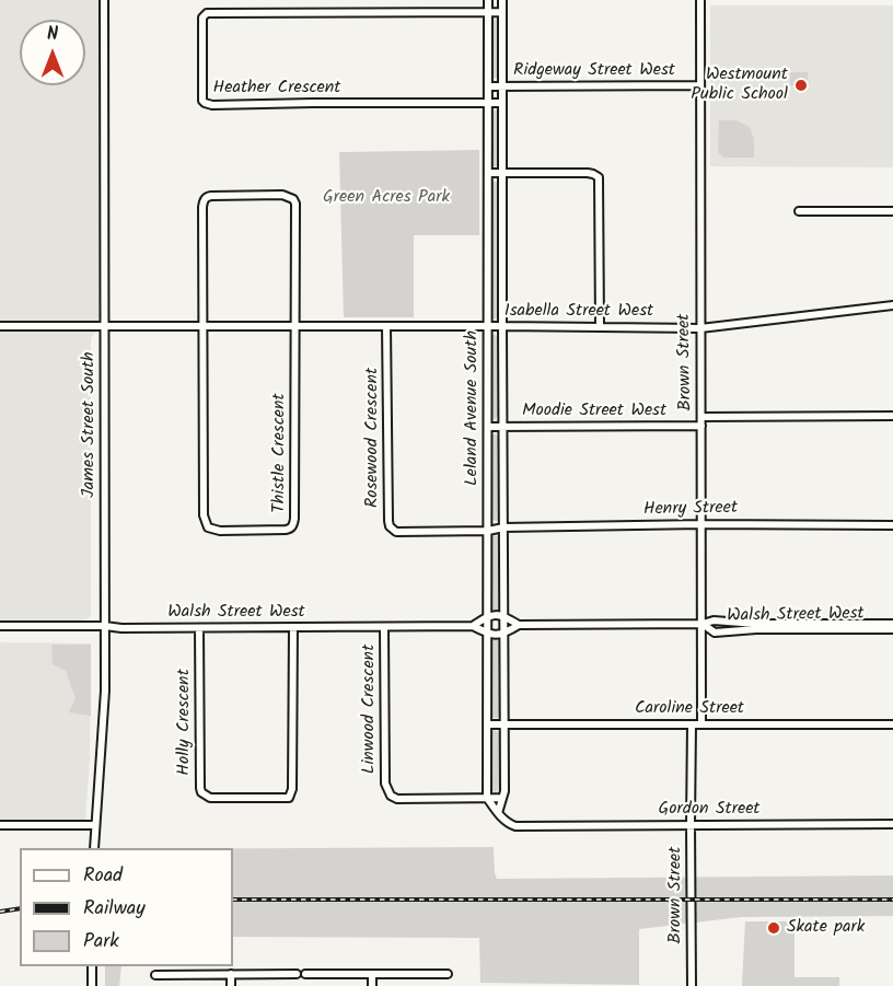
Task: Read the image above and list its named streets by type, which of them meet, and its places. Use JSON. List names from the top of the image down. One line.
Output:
{"streets":{"street":["Ridgeway Street West","Heather Crescent","Isabella Street West","Brown Street","Leland Avenue South","Moodie Street West","James Street South","Rosewood Crescent","Thistle Crescent","Henry Street","Walsh Street West","Linwood Crescent","Caroline Street","Holly Crescent","Gordon Street"]},"crossings":[["Ridgeway Street West","Brown Street"],["Ridgeway Street West","Leland Avenue South"],["Heather Crescent","Leland Avenue South"],["Isabella Street West","Brown Street"],["Isabella Street West","Leland Avenue South"],["Isabella Street West","James Street South"],["Isabella Street West","Rosewood Crescent"],["Isabella Street West","Thistle Crescent"],["Brown Street","Moodie Street West"],["Brown Street","Henry Street"],["Brown Street","Walsh Street West"],["Brown Street","Caroline Street"],["Brown Street","Gordon Street"],["Leland Avenue South","Moodie Street West"],["Leland Avenue South","Rosewood Crescent"],["Leland Avenue South","Henry Street"],["Leland Avenue South","Walsh Street West"],["Leland Avenue South","Linwood Crescent"],["Leland Avenue South","Caroline Street"],["Leland Avenue South","Gordon Street"],["James Street South","Walsh Street West"],["Rosewood Crescent","Henry Street"],["Walsh Street West","Linwood Crescent"],["Walsh Street West","Holly Crescent"]],"parks":["Green Acres Park"],"places":["Westmount Public School","Skate park"],"legend":["Road","Railway","Park"],"north":"top"}
